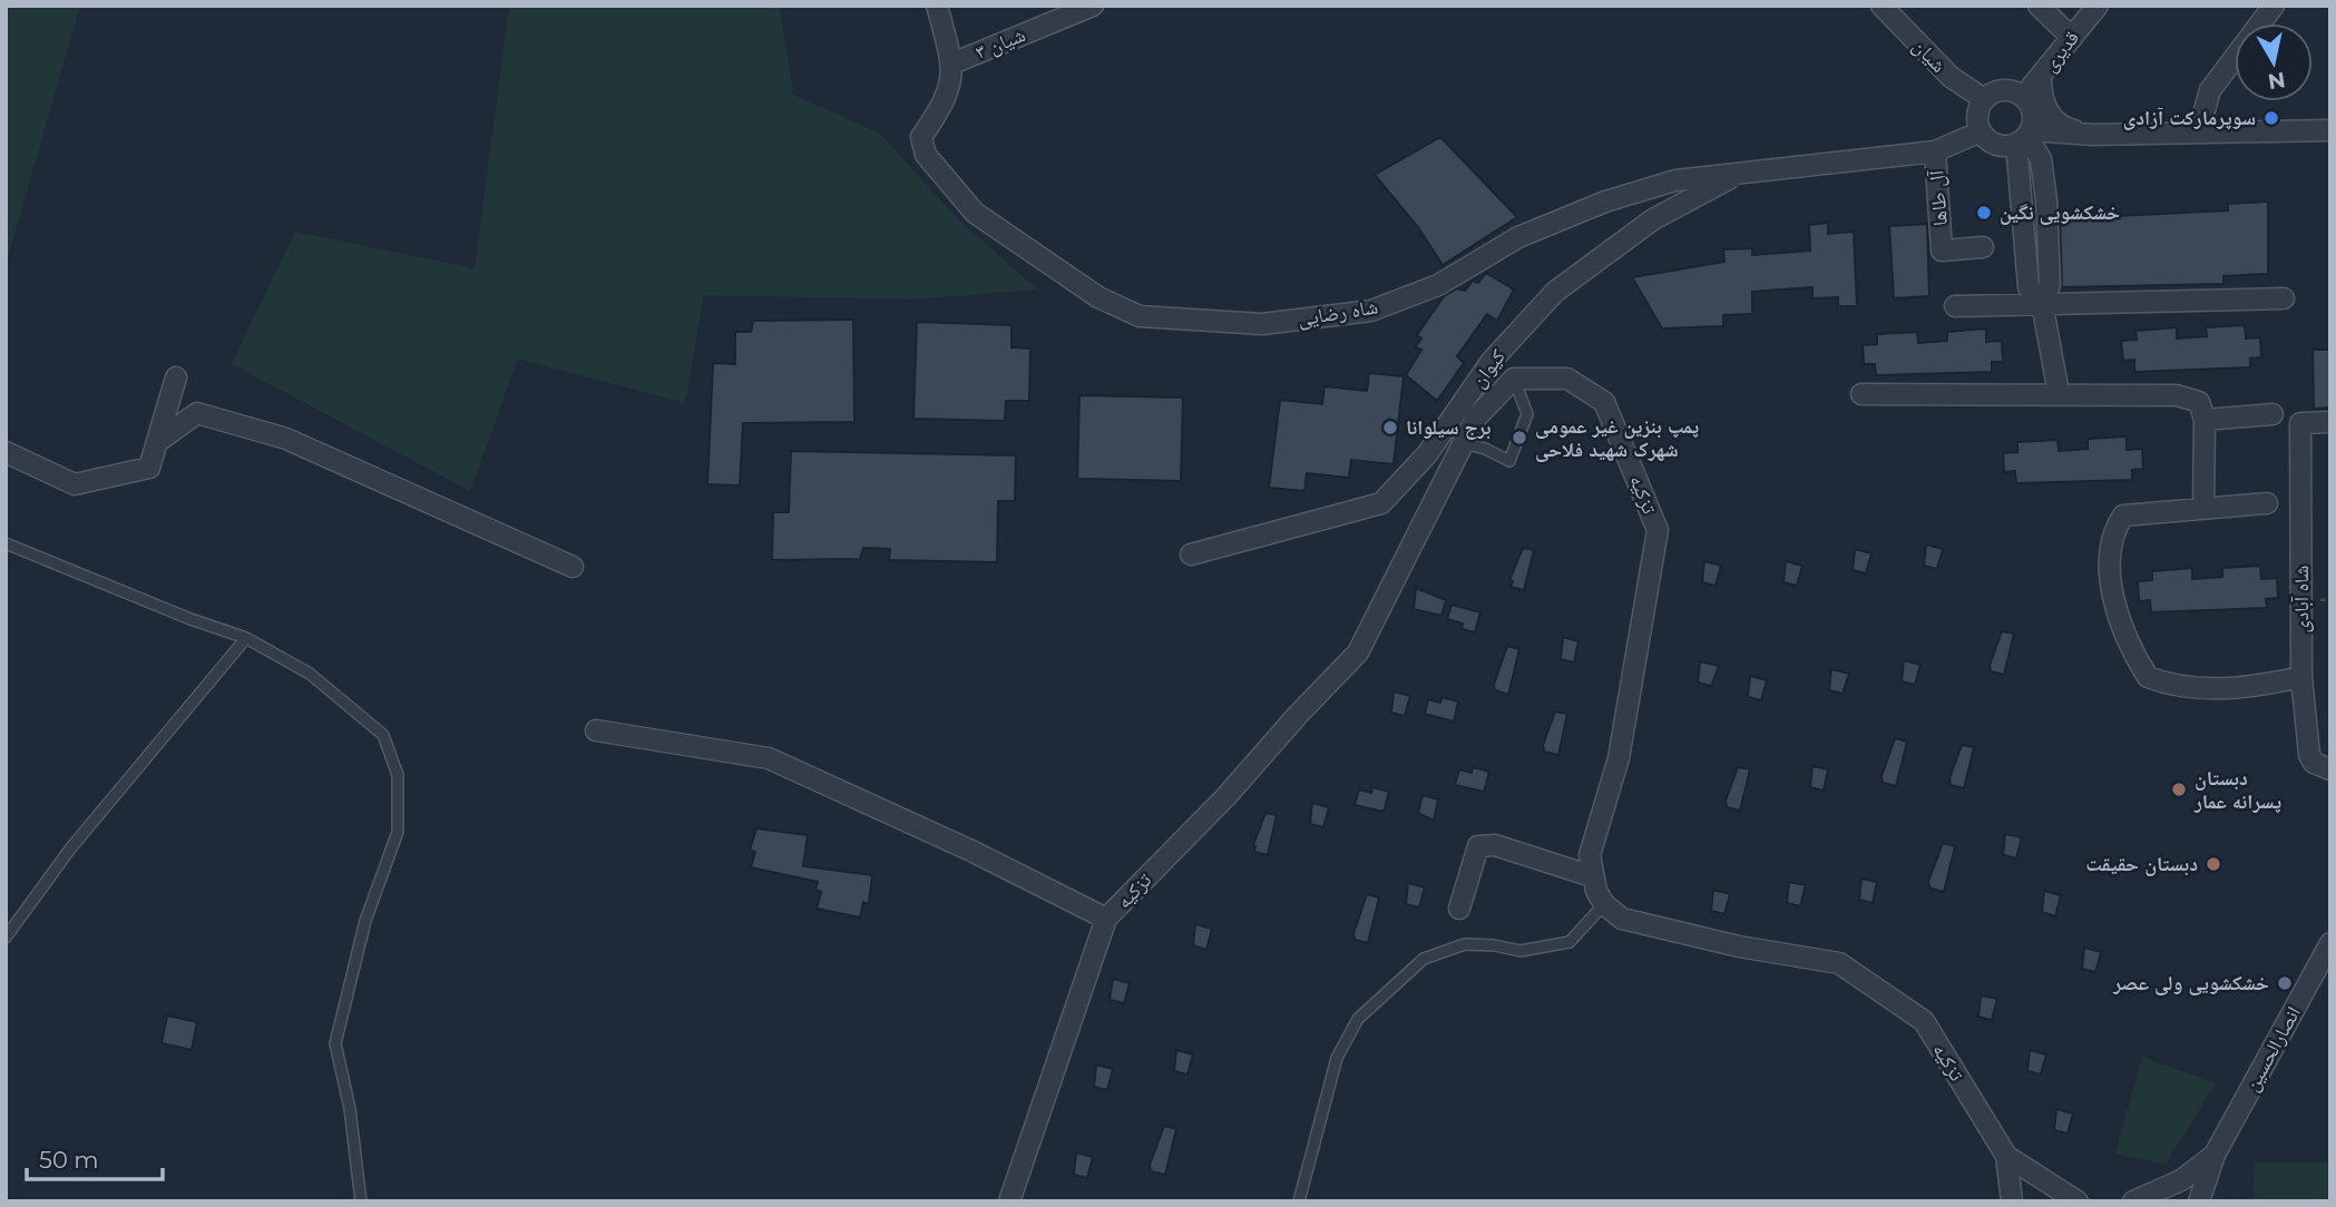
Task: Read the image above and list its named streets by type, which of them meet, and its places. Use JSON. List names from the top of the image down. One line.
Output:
{"streets":{"street":["شیان ۳","قدیری","شیان","آل طاها","شاه رضایی","کیوان","تزکیه","شاه آبادی","انصارالحسین"]},"crossings":[["شیان ۳","شاه رضایی"],["قدیری","شیان"],["قدیری","شاه رضایی"],["شیان","شاه رضایی"],["آل طاها","شاه رضایی"],["شاه رضایی","کیوان"]],"places":["سوپرمارکت آزادی","خشکشویی نگین","برج سیلوانا","پمپ بنزین غیر عمومی شهرک شهید فلاحی","دبستان پسرانه عمار","دبستان حقیقت","خشکشویی ولی عصر"],"scale_bar":"50 m","north":"bottom"}
